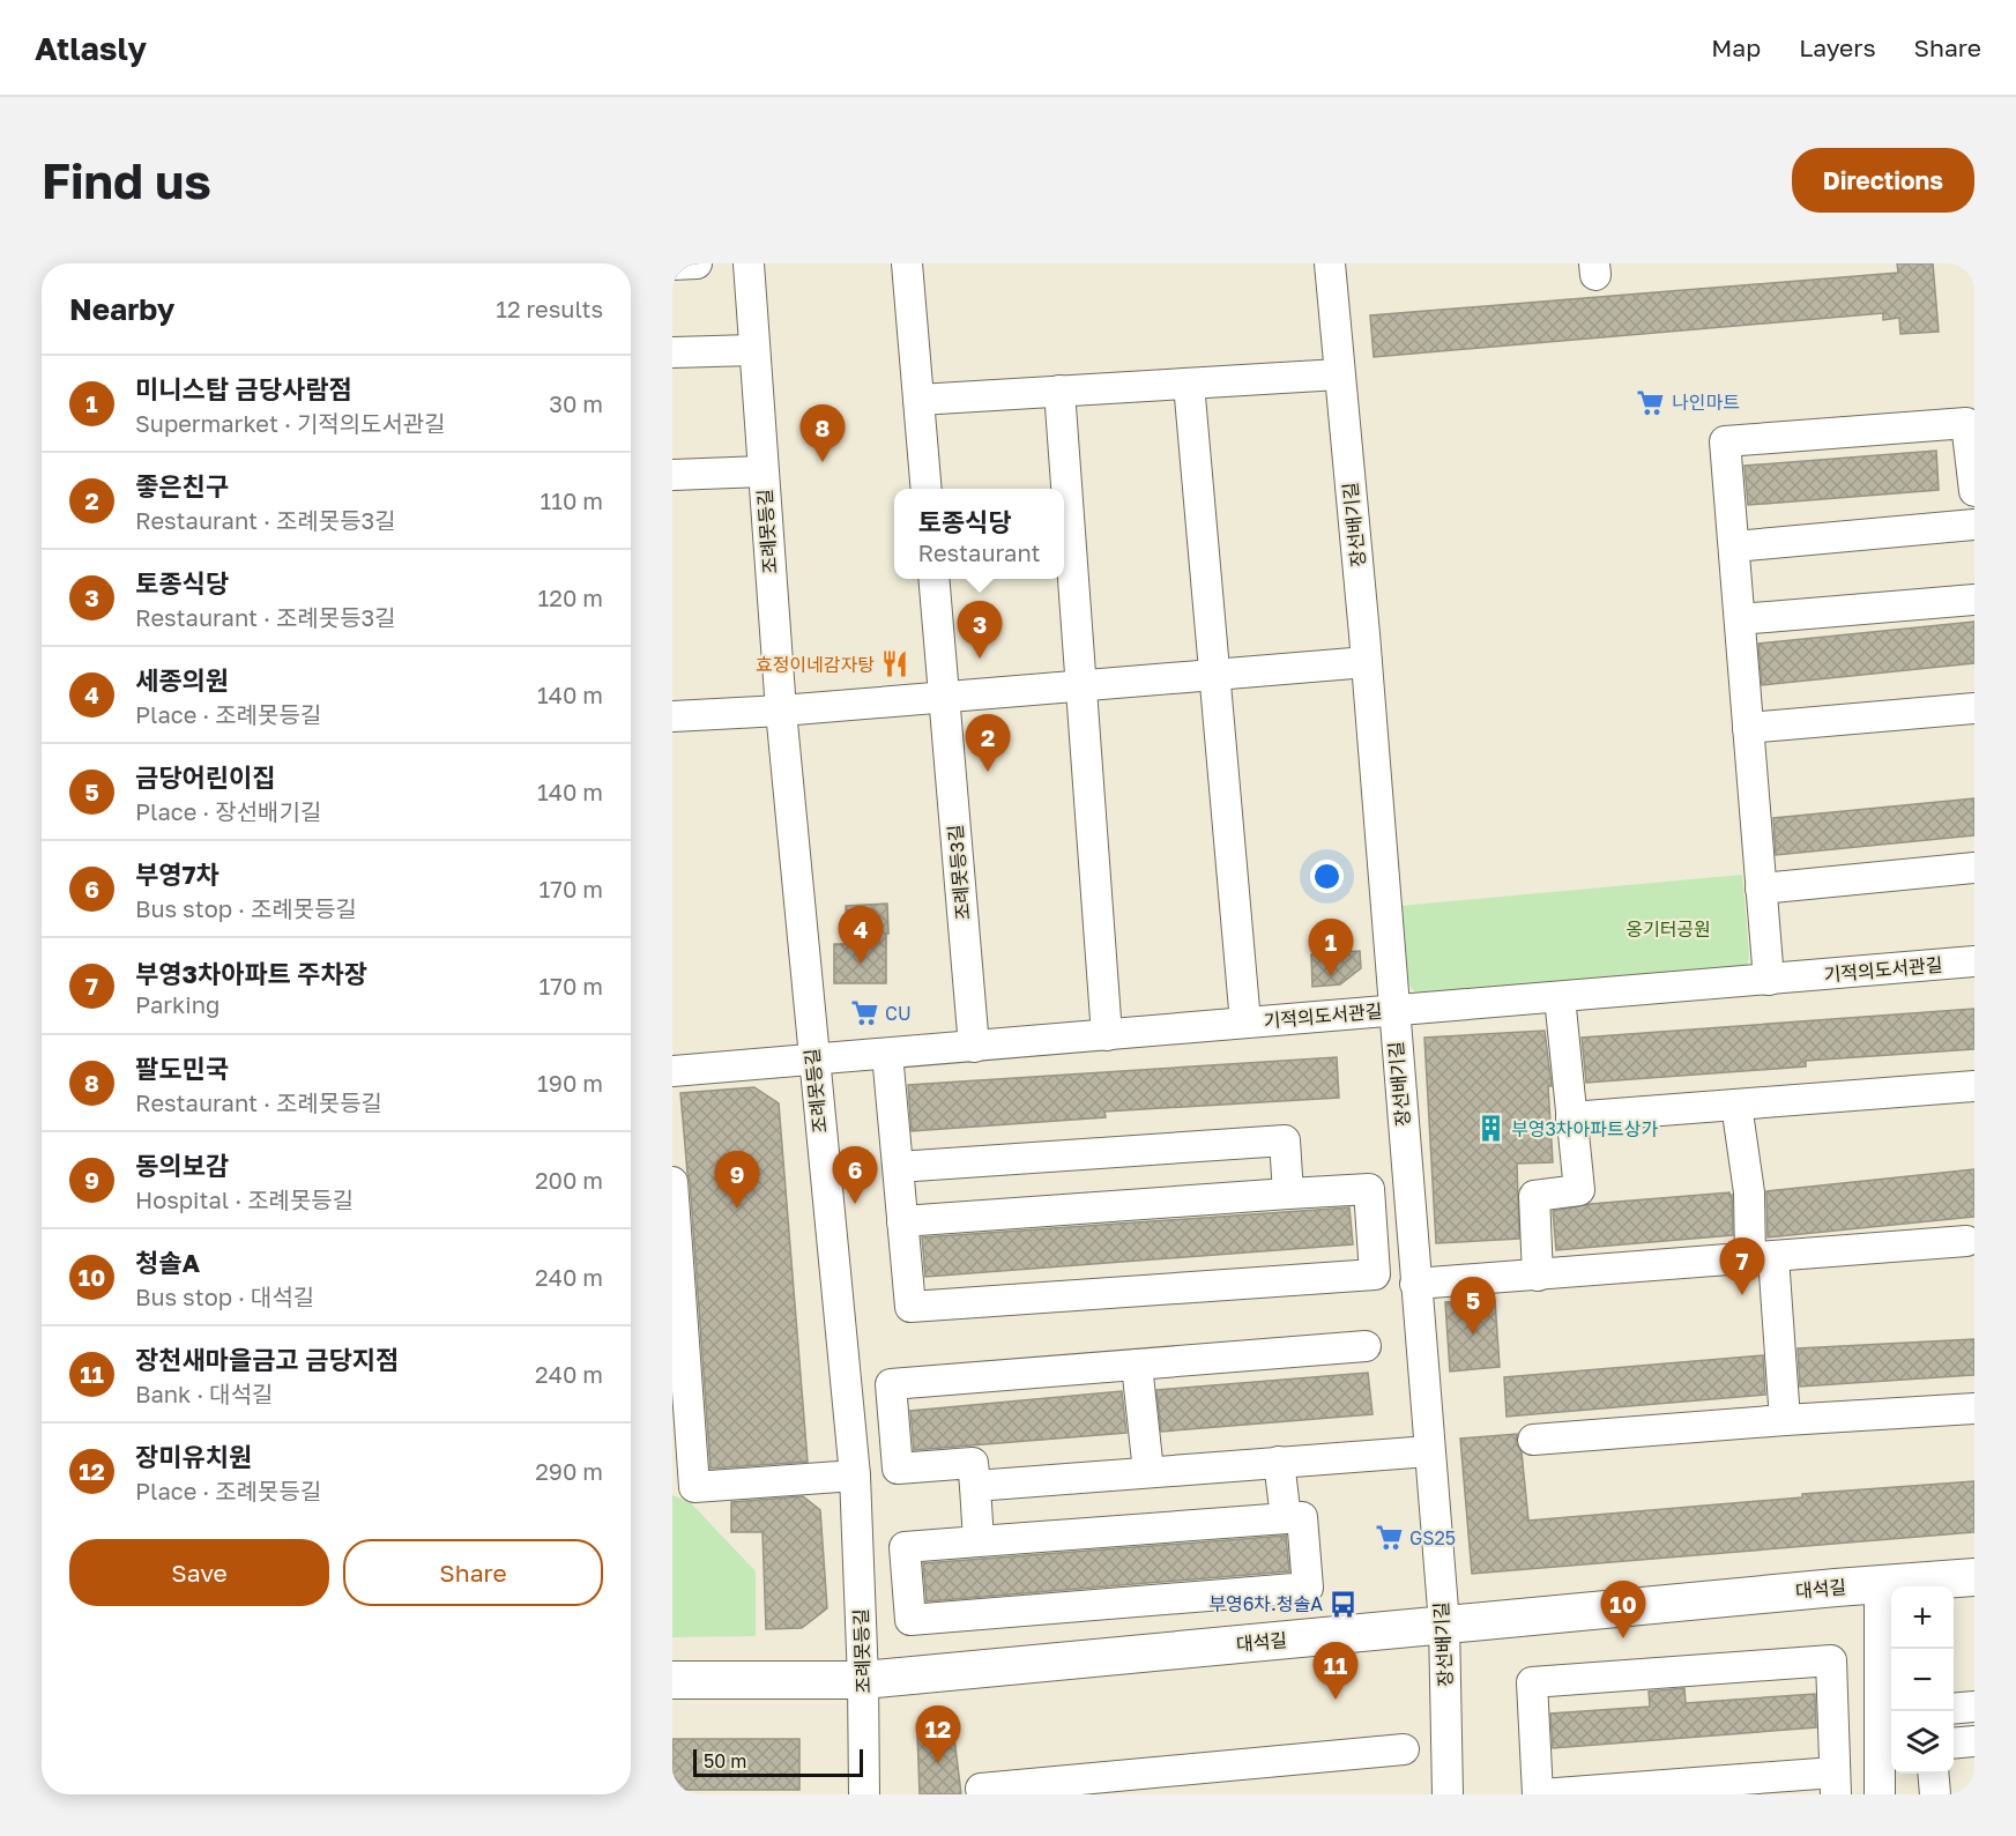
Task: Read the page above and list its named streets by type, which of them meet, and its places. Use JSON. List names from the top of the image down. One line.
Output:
{"streets":{"main road":["대석길"],"street":["장선배기길","조례못등길","조례못등3길","기적의도서관길"]},"crossings":[["장선배기길","기적의도서관길"],["장선배기길","대석길"],["조례못등길","기적의도서관길"],["조례못등길","대석길"],["조례못등3길","기적의도서관길"]],"parks":["옹기터공원"],"places":{"supermarket":["나인마트","CU","GS25"],"restaurant":["효정이네감자탕"],"building":["부영3차아파트상가"],"bus stop":["부영6차.청솔A"]},"scale_bar":"50 m","page":{"header":"Atlasly","nav":["Map","Layers","Share"],"buttons":["Directions",["Save","Share"]],"title":"Find us","heading":["Nearby","12 results"],"list":[{"mark":"1","name":"미니스탑 금당사람점","note":"Supermarket · 기적의도서관길","value":"30 m"},{"mark":"2","name":"좋은친구","note":"Restaurant · 조례못등3길","value":"110 m"},{"mark":"3","name":"토종식당","note":"Restaurant · 조례못등3길","value":"120 m"},{"mark":"4","name":"세종의원","note":"Place · 조례못등길","value":"140 m"},{"mark":"5","name":"금당어린이집","note":"Place · 장선배기길","value":"140 m"},{"mark":"6","name":"부영7차","note":"Bus stop · 조례못등길","value":"170 m"},{"mark":"7","name":"부영3차아파트 주차장","note":"Parking","value":"170 m"},{"mark":"8","name":"팔도민국","note":"Restaurant · 조례못등길","value":"190 m"},{"mark":"9","name":"동의보감","note":"Hospital · 조례못등길","value":"200 m"},{"mark":"10","name":"청솔A","note":"Bus stop · 대석길","value":"240 m"},{"mark":"11","name":"장천새마을금고 금당지점","note":"Bank · 대석길","value":"240 m"},{"mark":"12","name":"장미유치원","note":"Place · 조례못등길","value":"290 m"}],"pins":["8","3","2","4","1","6","9","7","5","10","11","12"],"popup":["토종식당","Restaurant"],"map_buttons":["+","−"],"scale":"50 m"}}
